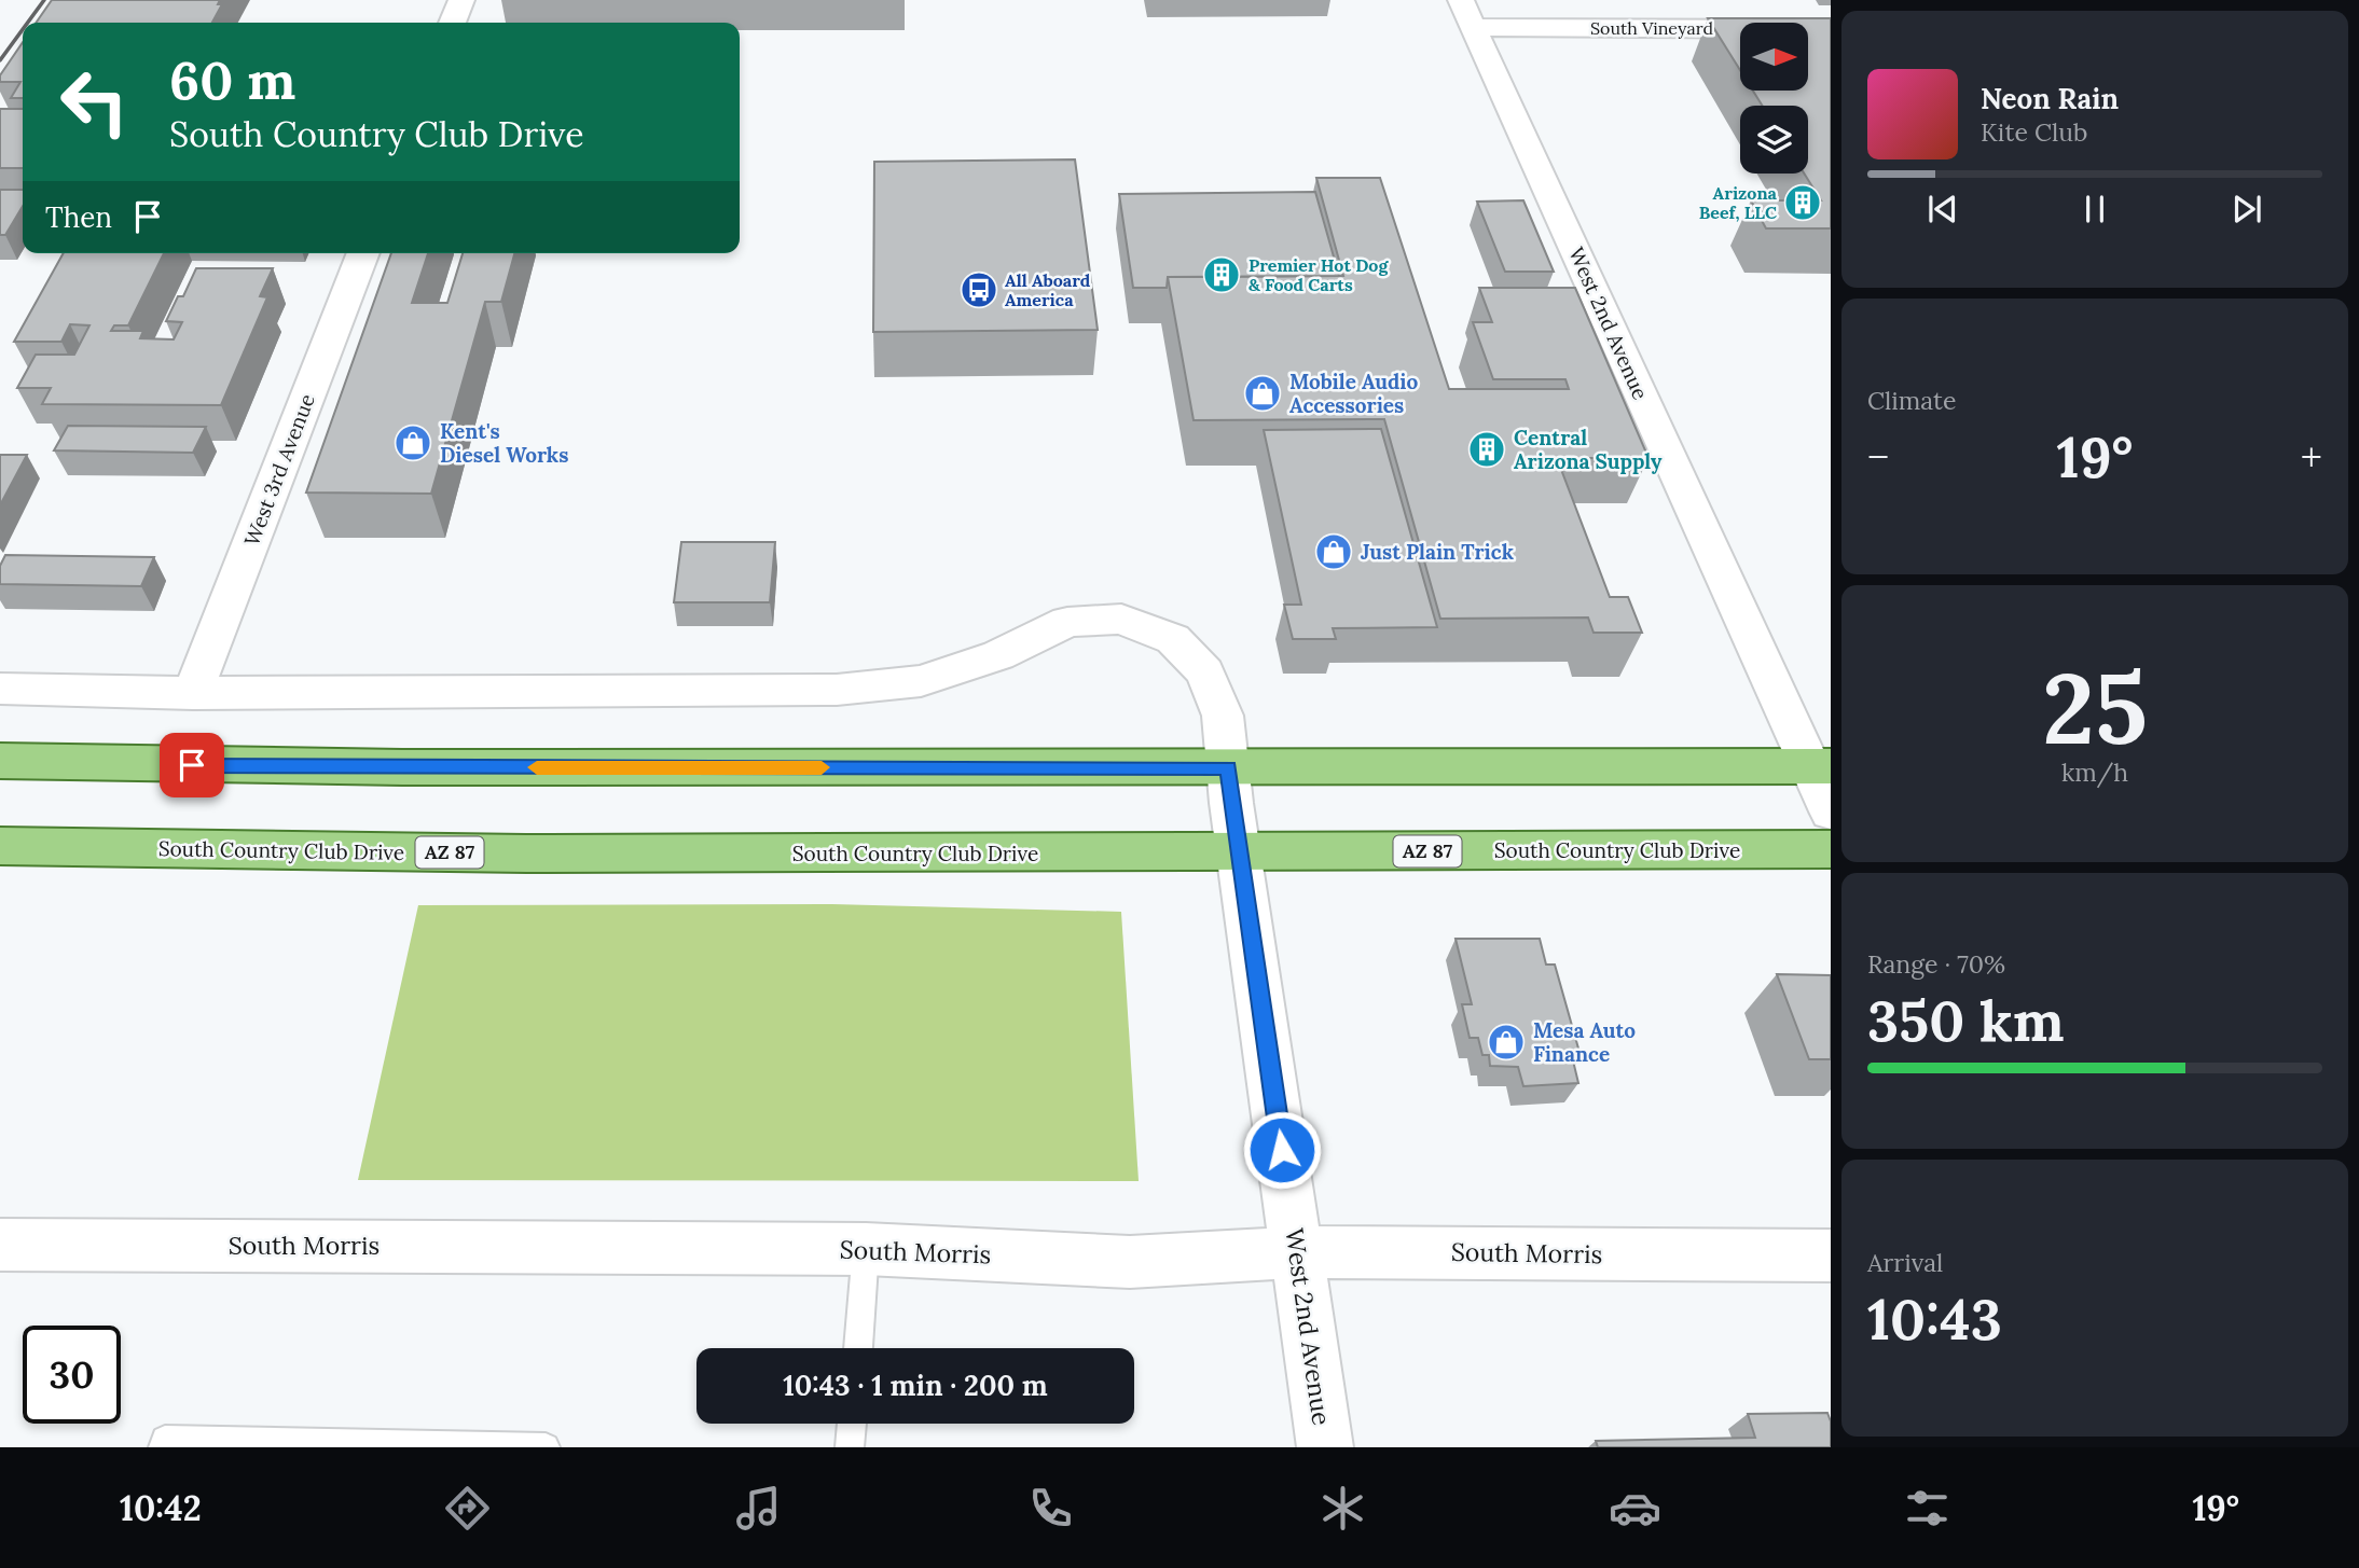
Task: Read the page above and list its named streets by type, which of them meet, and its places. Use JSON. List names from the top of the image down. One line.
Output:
{"streets":{"main road":["South Country Club Drive","AZ 87"],"street":["South Vineyard","West 2nd Avenue","West 3rd Avenue","South Morris"]},"crossings":[["South Vineyard","West 2nd Avenue"],["West 2nd Avenue","South Country Club Drive"],["West 2nd Avenue","South Morris"]],"places":{"building":["Arizona Beef, LLC","Premier Hot Dog & Food Carts","Central Arizona Supply"],"bus stop":["All Aboard America"],"shop":["Mobile Audio Accessories","Kent's Diesel Works","Just Plain Trick","Mesa Auto Finance"]},"north":"right","page":{"turn":["60 m","South Country Club Drive"],"song":["Neon Rain","Kite Club"],"then":"Then","tile":["Climate",["25","km/h"],["Range · 70%","350 km"],["Arrival","10:43"]],"heat":["−","19°","+"],"limit":"30","trip":"10:43 · 1 min · 200 m","tabs":["10:42","19°"]}}
